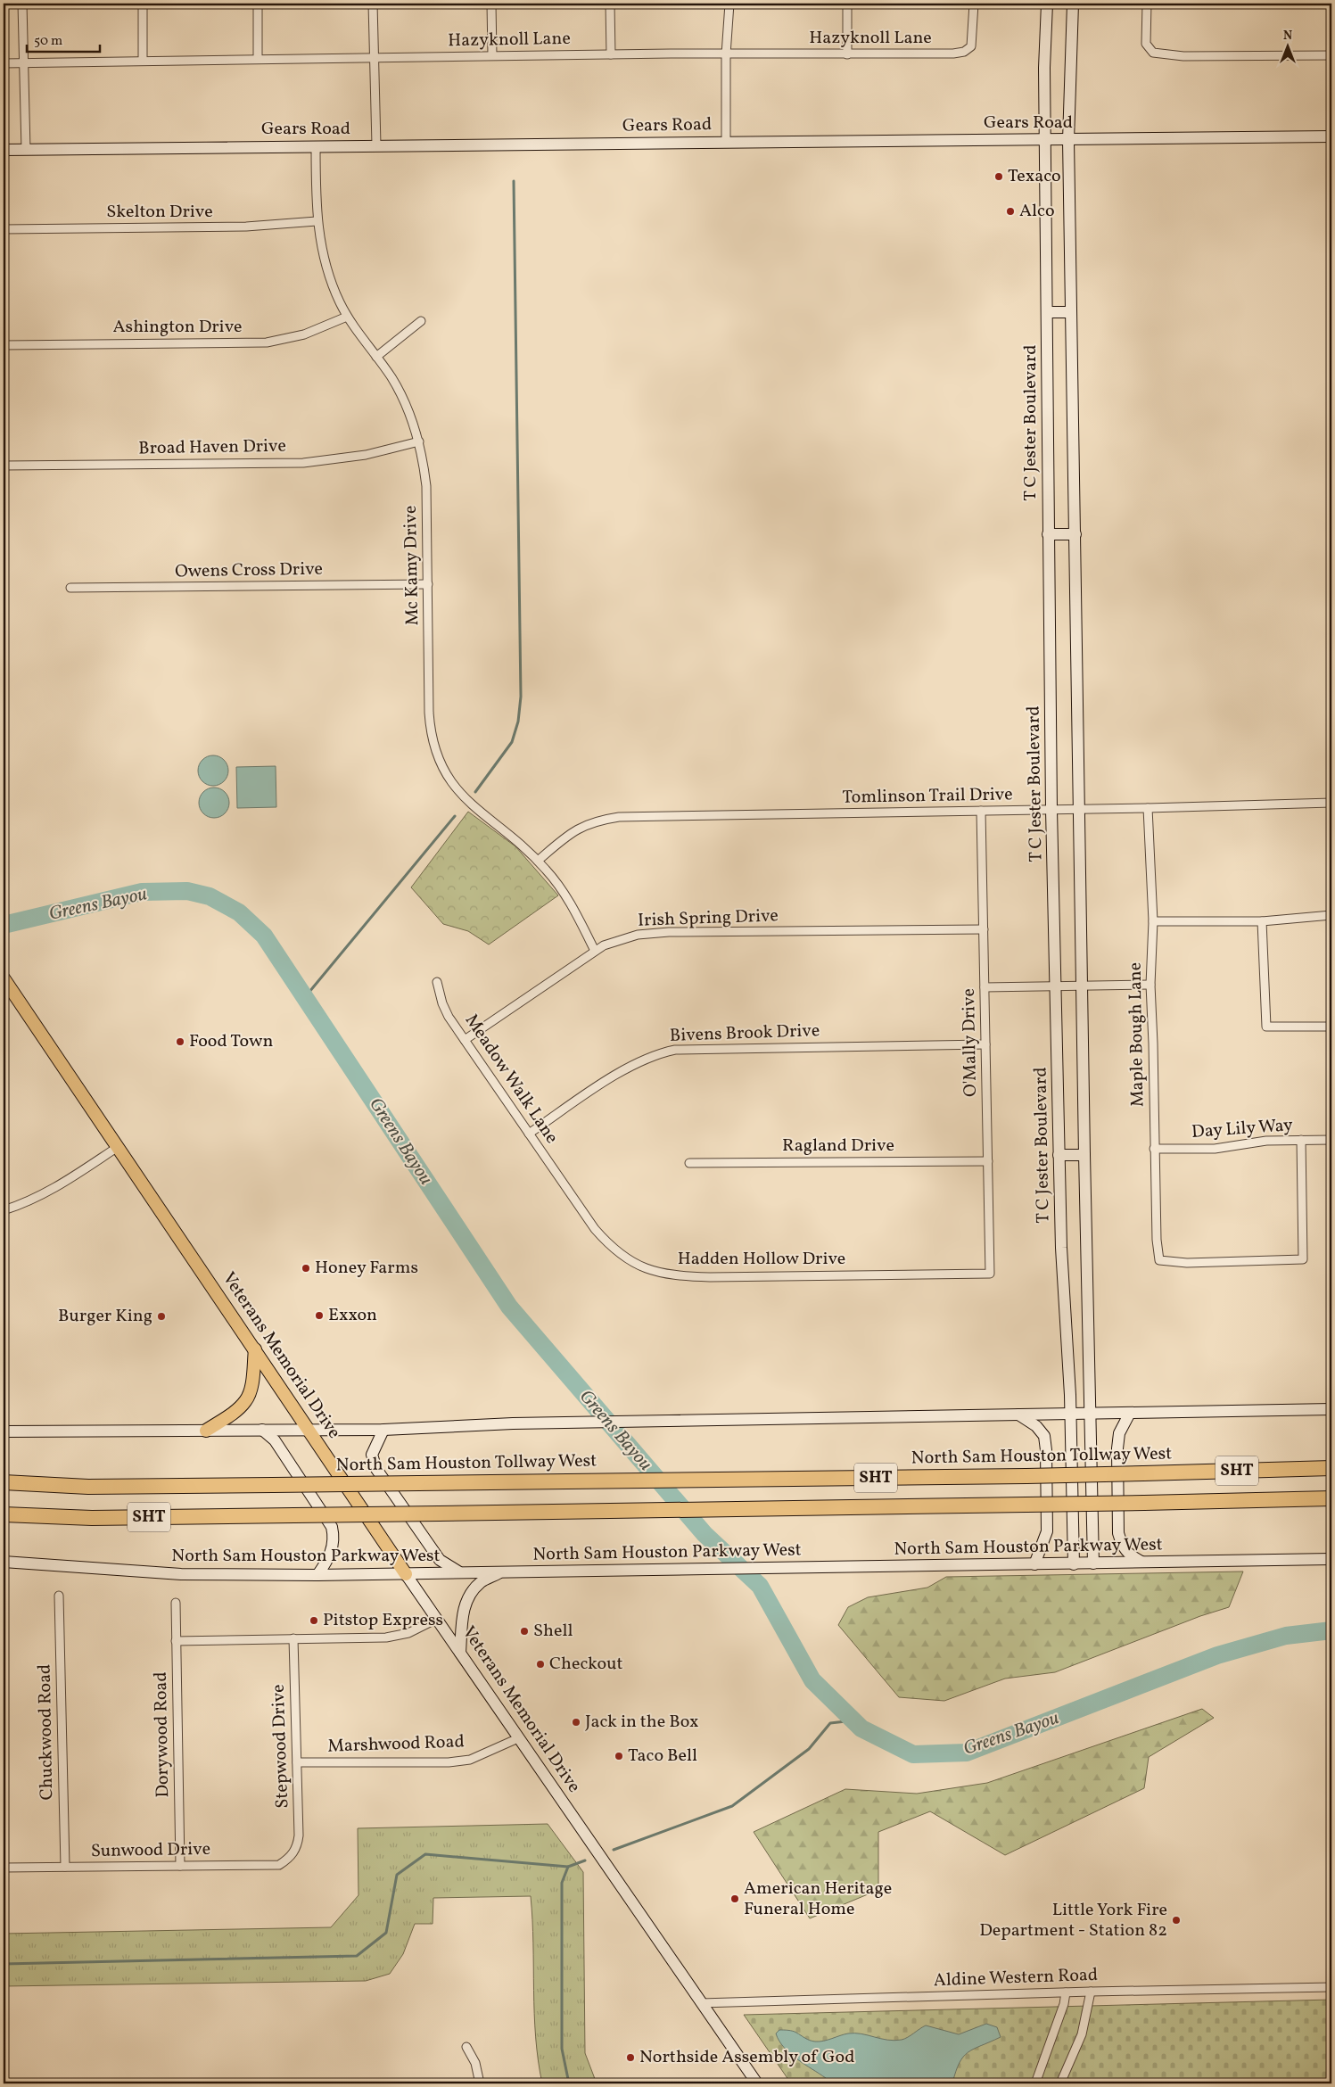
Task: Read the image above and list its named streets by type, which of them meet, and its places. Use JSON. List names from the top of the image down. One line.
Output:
{"streets":{"highway":["North Sam Houston Tollway West","SHT"],"main road":["Gears Road","T C Jester Boulevard","Veterans Memorial Drive","North Sam Houston Parkway West"],"street":["Hazyknoll Lane","Skelton Drive","Ashington Drive","Broad Haven Drive","Mc Kamy Drive","Owens Cross Drive","Tomlinson Trail Drive","Irish Spring Drive","Bivens Brook Drive","Maple Bough Lane","O'Mally Drive","Meadow Walk Lane","Day Lily Way","Ragland Drive","Hadden Hollow Drive","Chuckwood Road","Dorywood Road","Marshwood Road","Stepwood Drive","Sunwood Drive","Aldine Western Road"]},"crossings":[["Gears Road","T C Jester Boulevard"],["Gears Road","Mc Kamy Drive"],["Skelton Drive","Mc Kamy Drive"],["Ashington Drive","Mc Kamy Drive"],["T C Jester Boulevard","Tomlinson Trail Drive"],["T C Jester Boulevard","North Sam Houston Parkway West"],["Broad Haven Drive","Mc Kamy Drive"],["Mc Kamy Drive","Owens Cross Drive"],["Mc Kamy Drive","Tomlinson Trail Drive"],["Mc Kamy Drive","Irish Spring Drive"],["Tomlinson Trail Drive","Maple Bough Lane"],["Tomlinson Trail Drive","O'Mally Drive"],["Irish Spring Drive","O'Mally Drive"],["Irish Spring Drive","Meadow Walk Lane"],["Bivens Brook Drive","O'Mally Drive"],["Bivens Brook Drive","Meadow Walk Lane"],["Maple Bough Lane","Day Lily Way"],["O'Mally Drive","Ragland Drive"],["O'Mally Drive","Hadden Hollow Drive"],["Meadow Walk Lane","Hadden Hollow Drive"],["Veterans Memorial Drive","North Sam Houston Parkway West"],["Veterans Memorial Drive","Marshwood Road"],["Veterans Memorial Drive","Aldine Western Road"],["Chuckwood Road","Sunwood Drive"],["Dorywood Road","Sunwood Drive"],["Marshwood Road","Stepwood Drive"],["Stepwood Drive","Sunwood Drive"]],"water":["Greens Bayou"],"places":["Texaco","Alco","Food Town","Honey Farms","Exxon","Burger King","Pitstop Express","Shell","Checkout","Jack in the Box","Taco Bell","American Heritage Funeral Home","Little York Fire Department - Station 82","Northside Assembly of God"],"scale_bar":"50 m","north":"top"}
